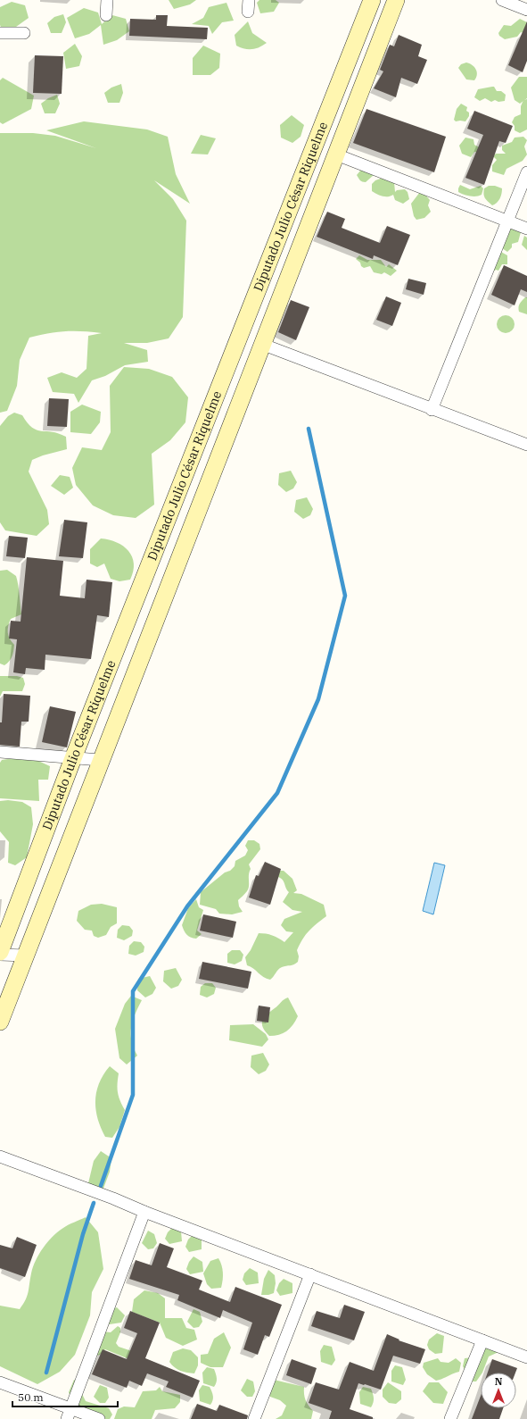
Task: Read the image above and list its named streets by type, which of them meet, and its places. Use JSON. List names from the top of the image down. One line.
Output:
{"streets":{"street":["Diputado Julio César Riquelme"]},"scale_bar":"50 m","north":"top"}
